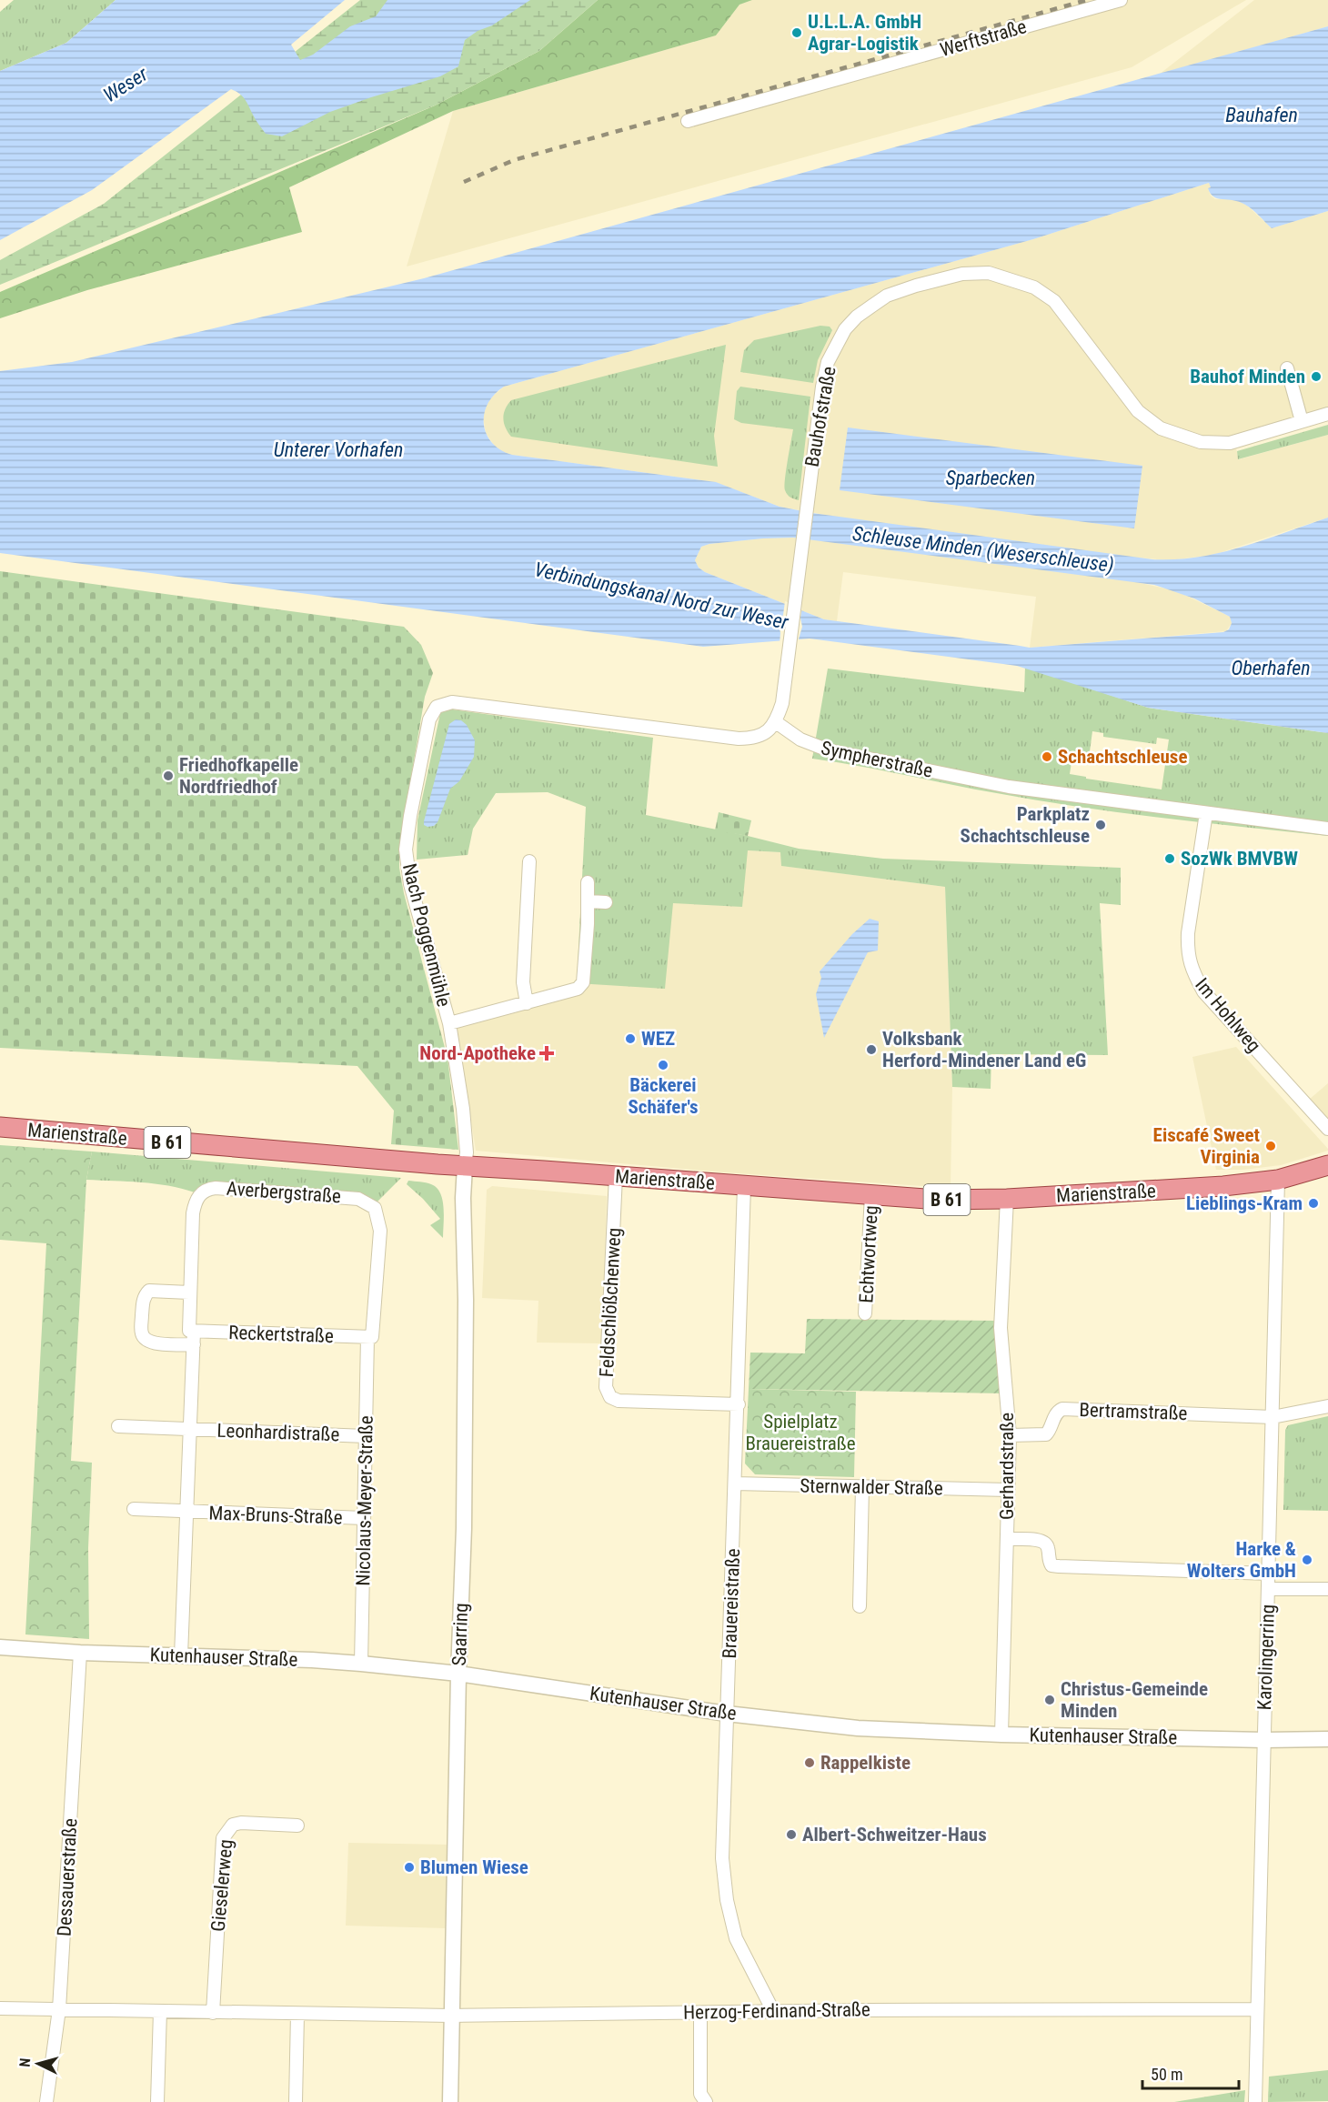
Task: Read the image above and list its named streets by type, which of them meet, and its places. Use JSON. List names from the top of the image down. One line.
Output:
{"streets":{"main road":["Marienstraße","B 61"],"street":["Werftstraße","Bauhofstraße","Sympherstraße","Nach Poggenmühle","Im Hohlweg","Averbergstraße","Echtwortweg","Feldschlößchenweg","Reckertstraße","Bertramstraße","Leonhardistraße","Gerhardstraße","Sternwalder Straße","Nicolaus-Meyer-Straße","Max-Bruns-Straße","Brauereistraße","Saarring","Kutenhauser Straße","Karolingerring","Dessauerstraße","Gieselerweg","Herzog-Ferdinand-Straße"]},"crossings":[["Bauhofstraße","Sympherstraße"],["Bauhofstraße","Nach Poggenmühle"],["Sympherstraße","Nach Poggenmühle"],["Sympherstraße","Im Hohlweg"],["Nach Poggenmühle","Marienstraße"],["Nach Poggenmühle","Saarring"],["Marienstraße","Echtwortweg"],["Marienstraße","Feldschlößchenweg"],["Marienstraße","Gerhardstraße"],["Marienstraße","Brauereistraße"],["Marienstraße","Saarring"],["Marienstraße","Karolingerring"],["Averbergstraße","Reckertstraße"],["Averbergstraße","Nicolaus-Meyer-Straße"],["Feldschlößchenweg","Brauereistraße"],["Reckertstraße","Nicolaus-Meyer-Straße"],["Bertramstraße","Gerhardstraße"],["Bertramstraße","Karolingerring"],["Leonhardistraße","Nicolaus-Meyer-Straße"],["Gerhardstraße","Sternwalder Straße"],["Gerhardstraße","Kutenhauser Straße"],["Sternwalder Straße","Brauereistraße"],["Nicolaus-Meyer-Straße","Max-Bruns-Straße"],["Nicolaus-Meyer-Straße","Kutenhauser Straße"],["Brauereistraße","Kutenhauser Straße"],["Brauereistraße","Herzog-Ferdinand-Straße"],["Saarring","Kutenhauser Straße"],["Saarring","Herzog-Ferdinand-Straße"],["Kutenhauser Straße","Karolingerring"],["Kutenhauser Straße","Dessauerstraße"],["Karolingerring","Herzog-Ferdinand-Straße"],["Dessauerstraße","Herzog-Ferdinand-Straße"],["Gieselerweg","Herzog-Ferdinand-Straße"]],"water":["Weser","Bauhafen","Unterer Vorhafen","Sparbecken","Schleuse Minden (Weserschleuse)","Verbindungskanal Nord zur Weser","Oberhafen"],"parks":["Spielplatz Brauereistraße"],"places":{"other":["U.L.L.A. GmbH Agrar-Logistik","Bauhof Minden","Schachtschleuse","Friedhofkapelle Nordfriedhof","Parkplatz Schachtschleuse","SozWk BMVBW","WEZ","Volksbank Herford-Mindener Land eG","Bäckerei Schäfer's","Eiscafé Sweet Virginia","Lieblings-Kram","Harke & Wolters GmbH","Christus-Gemeinde Minden","Rappelkiste","Albert-Schweitzer-Haus","Blumen Wiese"],"health":["Nord-Apotheke"]},"scale_bar":"50 m","north":"left"}
